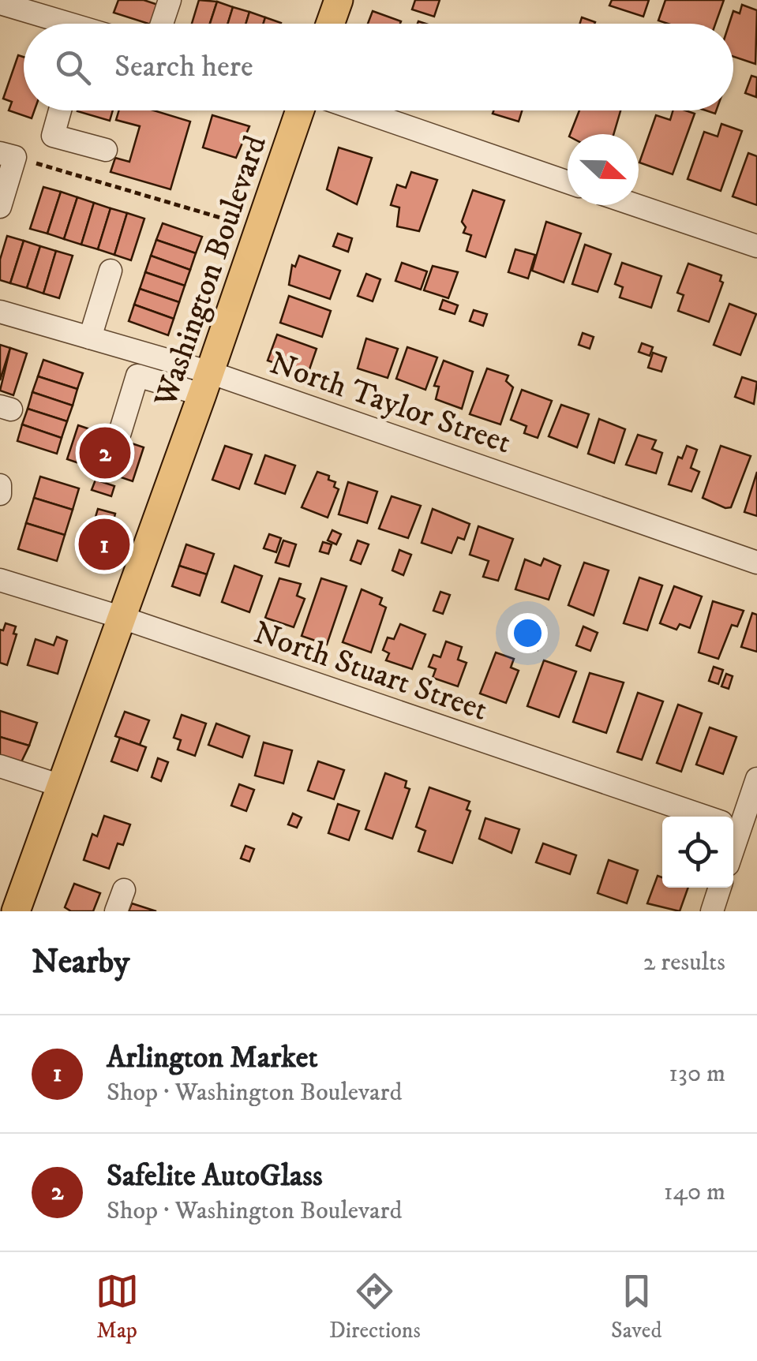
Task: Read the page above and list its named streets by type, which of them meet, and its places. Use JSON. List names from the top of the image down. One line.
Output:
{"streets":{"main road":["Washington Boulevard"],"street":["North Taylor Street","North Stuart Street"]},"crossings":[["Washington Boulevard","North Taylor Street"],["Washington Boulevard","North Stuart Street"]],"north":"right","page":{"search":"Search here","pins":["2","1"],"heading":["Nearby","2 results"],"list":[{"mark":"1","name":"Arlington Market","note":"Shop · Washington Boulevard","value":"130 m"},{"mark":"2","name":"Safelite AutoGlass","note":"Shop · Washington Boulevard","value":"140 m"}],"nav":["Map","Directions","Saved"]}}
